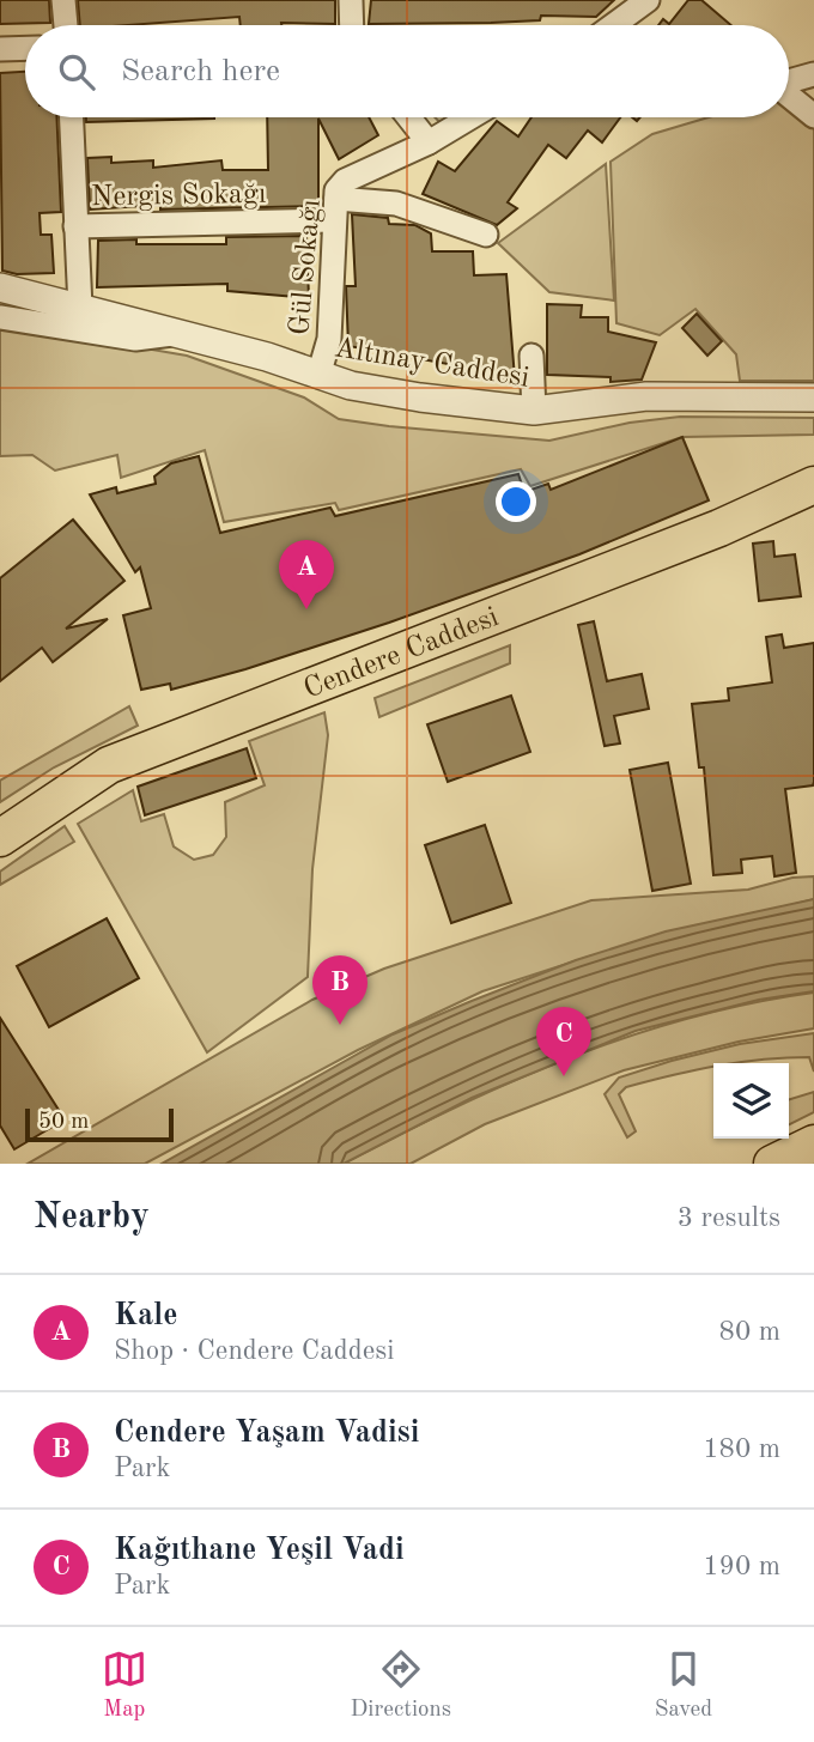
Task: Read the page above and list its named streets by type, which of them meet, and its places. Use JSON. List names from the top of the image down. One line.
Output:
{"streets":{"main road":["Cendere Caddesi"],"street":["Nergis Sokağı","Gül Sokağı","Altınay Caddesi"]},"crossings":[["Nergis Sokağı","Gül Sokağı"],["Gül Sokağı","Altınay Caddesi"]],"scale_bar":"50 m","page":{"search":"Search here","pins":["A","B","C"],"scale":"50 m","heading":["Nearby","3 results"],"list":[{"mark":"A","name":"Kale","note":"Shop · Cendere Caddesi","value":"80 m"},{"mark":"B","name":"Cendere Yaşam Vadisi","note":"Park","value":"180 m"},{"mark":"C","name":"Kağıthane Yeşil Vadi","note":"Park","value":"190 m"}],"nav":["Map","Directions","Saved"]}}
